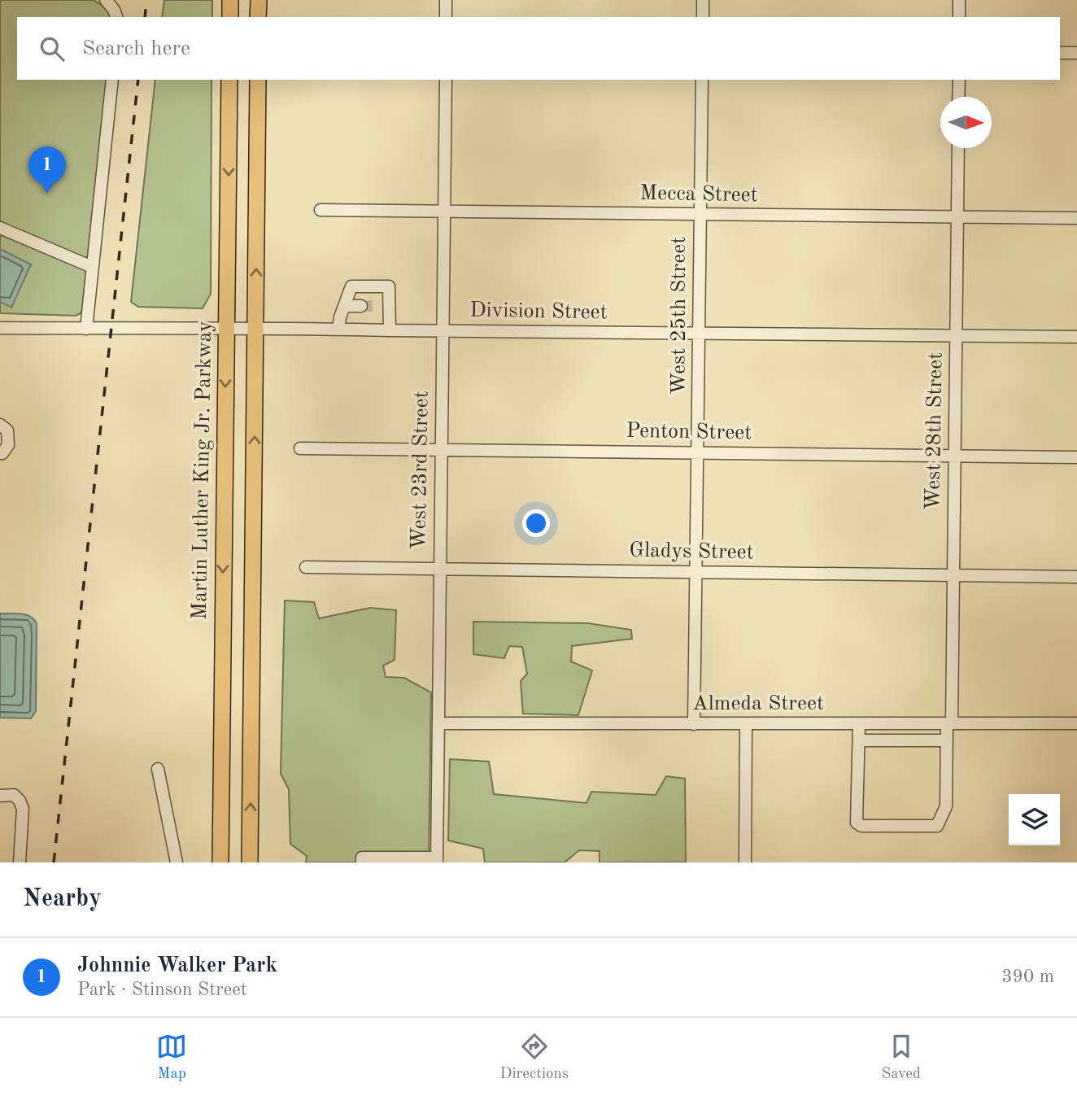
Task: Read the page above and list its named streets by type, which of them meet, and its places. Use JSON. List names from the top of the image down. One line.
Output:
{"streets":{"highway":["Martin Luther King Jr. Parkway"],"street":["Mecca Street","Division Street","West 25th Street","West 28th Street","Penton Street","West 23rd Street","Gladys Street","Almeda Street"]},"crossings":[["Mecca Street","West 25th Street"],["Mecca Street","West 28th Street"],["Mecca Street","West 23rd Street"],["Division Street","West 25th Street"],["Division Street","West 28th Street"],["Division Street","Martin Luther King Jr. Parkway"],["Division Street","West 23rd Street"],["West 25th Street","Penton Street"],["West 25th Street","Gladys Street"],["West 25th Street","Almeda Street"],["West 28th Street","Penton Street"],["West 28th Street","Gladys Street"],["West 28th Street","Almeda Street"],["Penton Street","West 23rd Street"],["West 23rd Street","Gladys Street"],["West 23rd Street","Almeda Street"]],"north":"right","page":{"search":"Search here","pins":"1","heading":"Nearby","list":[{"mark":"1","name":"Johnnie Walker Park","note":"Park · Stinson Street","value":"390 m"}],"nav":["Map","Directions","Saved"]}}
